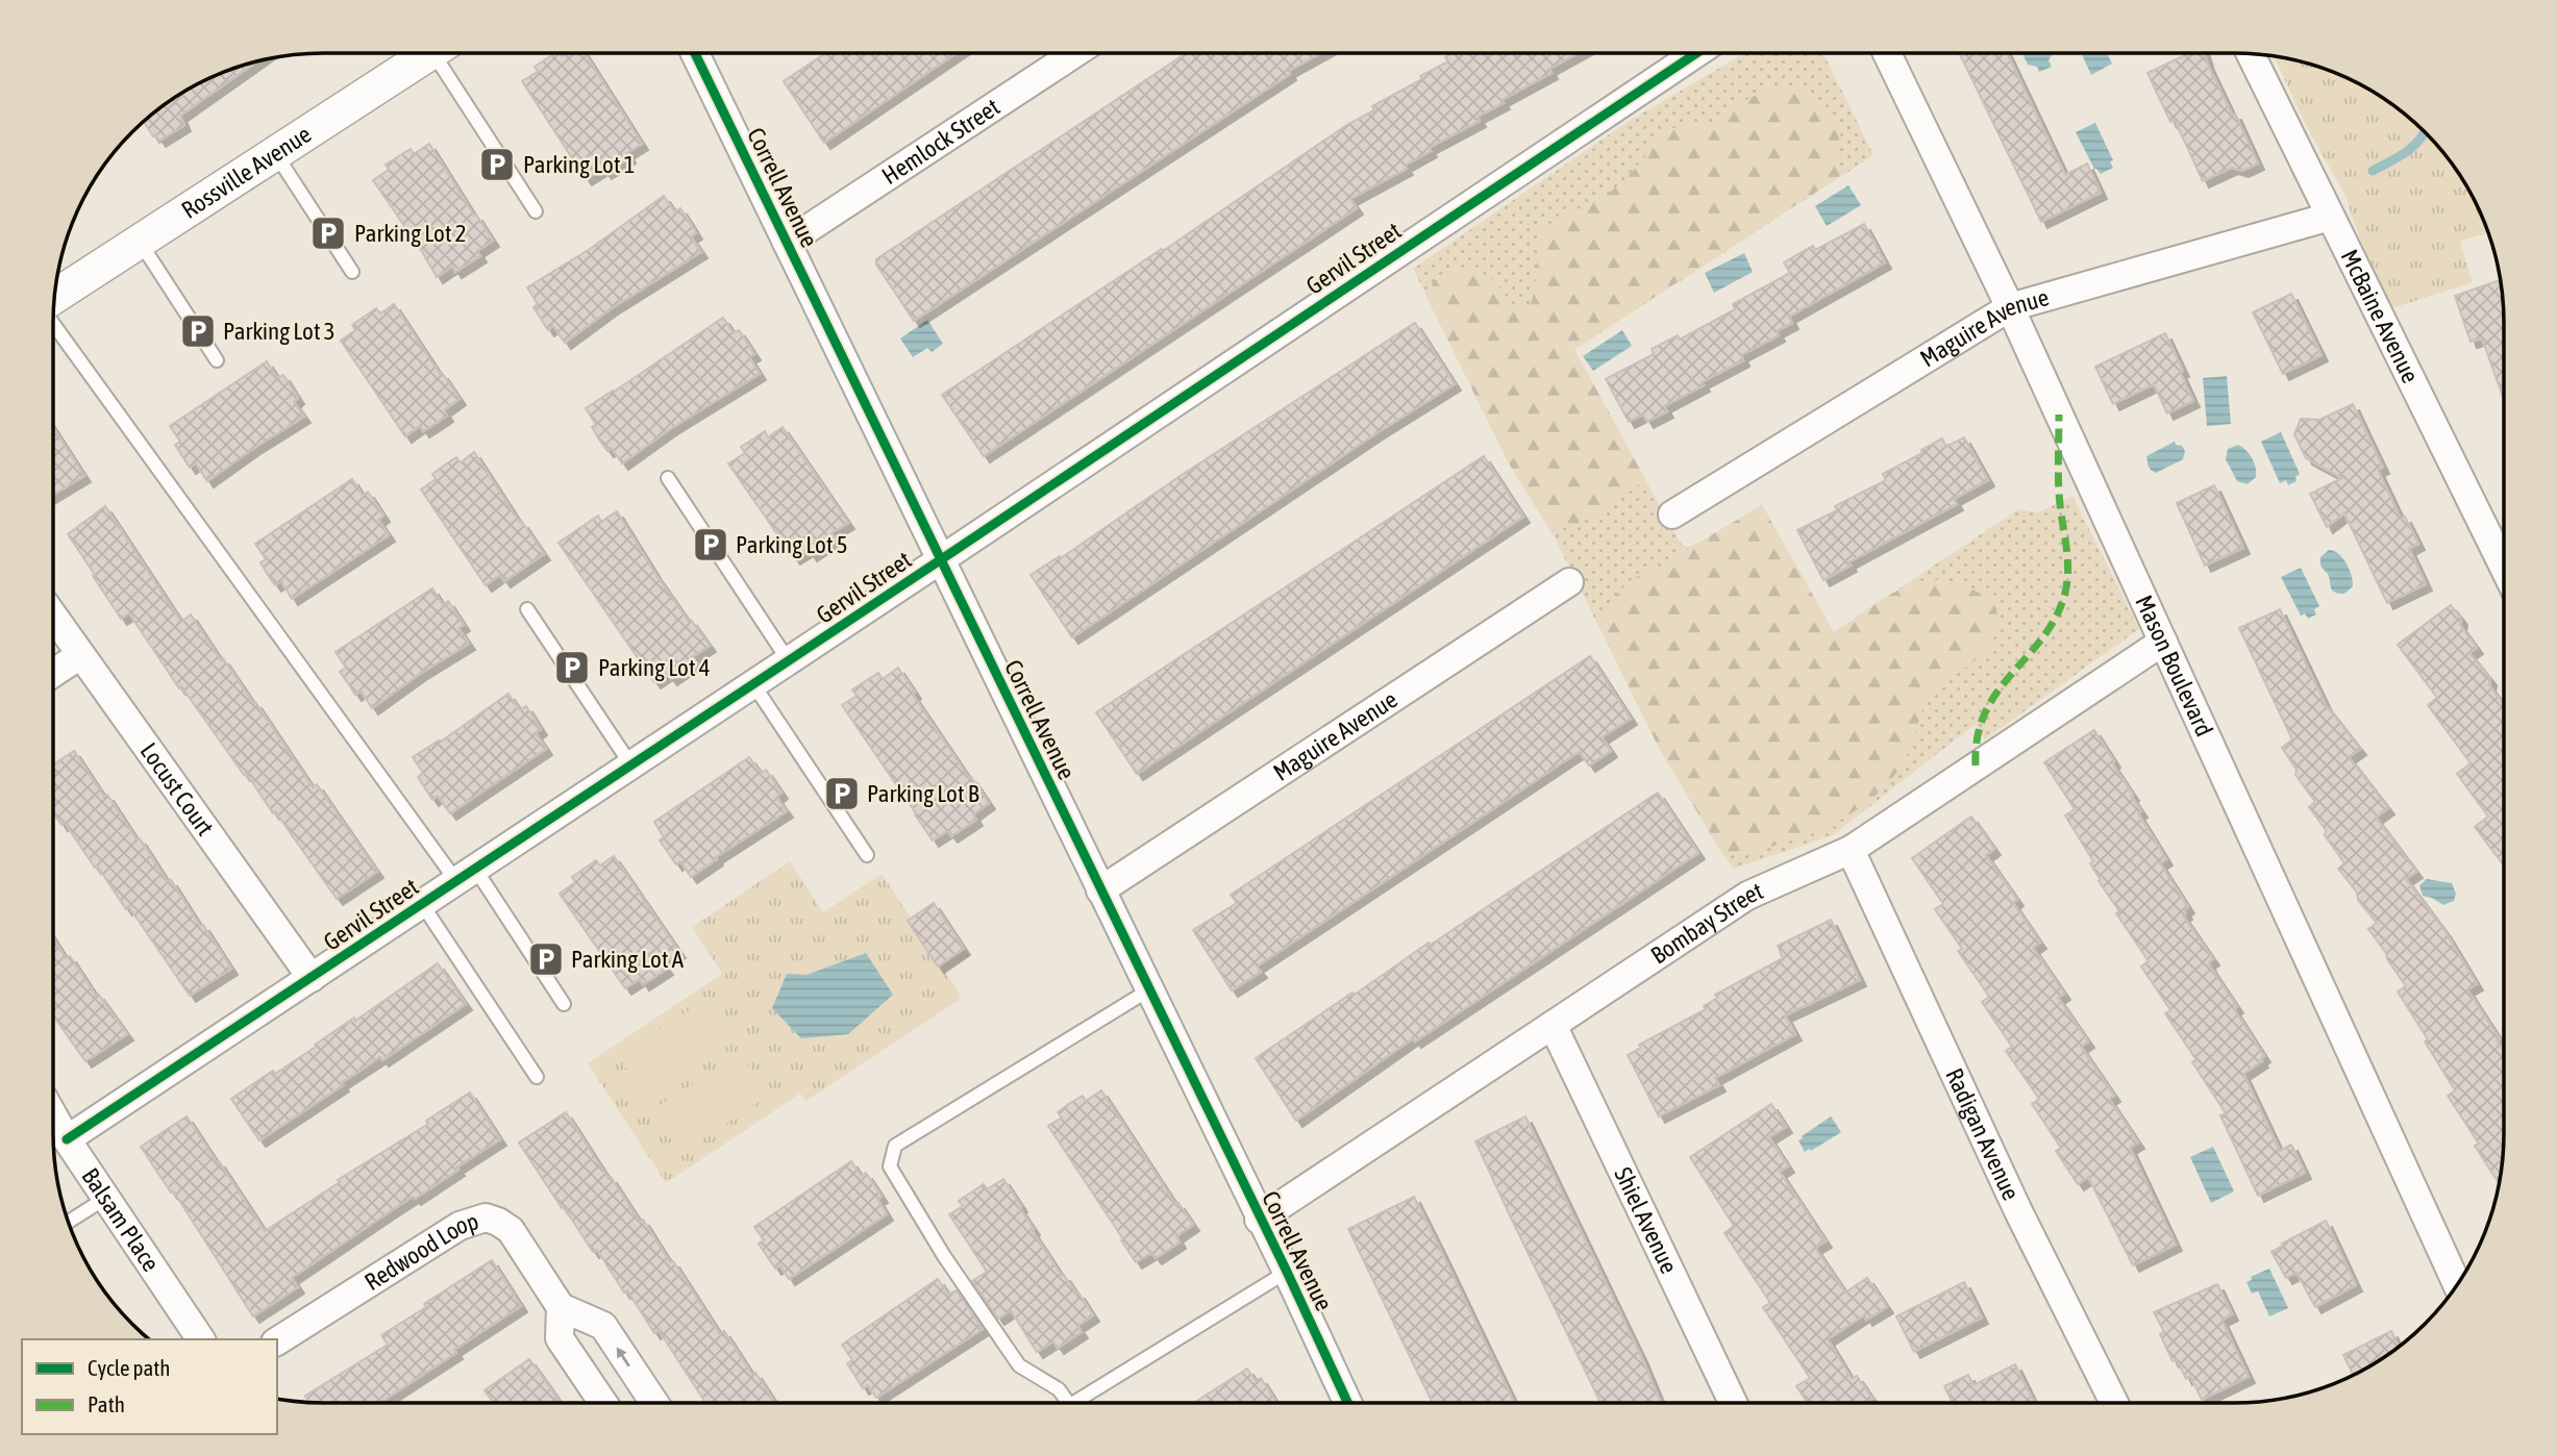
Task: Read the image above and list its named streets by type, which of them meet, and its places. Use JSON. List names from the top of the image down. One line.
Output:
{"streets":{"street":["Hemlock Street","Rossville Avenue","Correll Avenue","Gervil Street","McBaine Avenue","Maguire Avenue","Mason Boulevard","Locust Court","Bombay Street","Radigan Avenue","Balsam Place","Shiel Avenue","Redwood Loop"]},"crossings":[["Hemlock Street","Correll Avenue"],["Correll Avenue","Gervil Street"],["Correll Avenue","Maguire Avenue"],["Correll Avenue","Bombay Street"],["Gervil Street","Locust Court"],["Gervil Street","Balsam Place"],["McBaine Avenue","Maguire Avenue"],["Maguire Avenue","Mason Boulevard"],["Mason Boulevard","Bombay Street"],["Bombay Street","Radigan Avenue"],["Bombay Street","Shiel Avenue"]],"places":{"parking":["Parking Lot 1","Parking Lot 2","Parking Lot 3","Parking Lot 5","Parking Lot 4","Parking Lot B","Parking Lot A"]},"legend":["Cycle path","Path"]}
